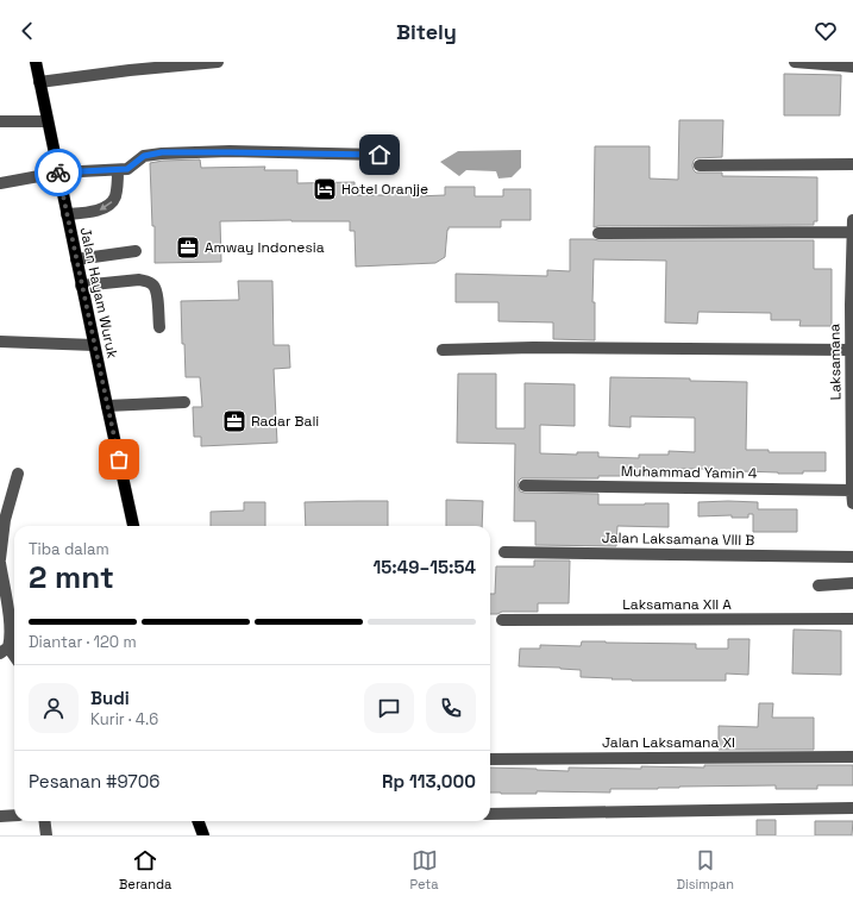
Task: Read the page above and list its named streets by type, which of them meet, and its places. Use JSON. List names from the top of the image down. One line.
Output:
{"streets":{"main road":["Jalan Hayam Wuruk"],"street":["Laksamana","Muhammad Yamin 4","Jalan Laksamana VIII B","Laksamana XII A","Jalan Laksamana XI"]},"crossings":[["Laksamana","Muhammad Yamin 4"]],"places":{"hotel":["Hotel Oranjje"],"office":["Amway Indonesia","Radar Bali"]},"page":{"header":"Bitely","heading":["2 mnt","Tiba dalam","15:49–15:54"],"panel":["Budi","Kurir · 4.6","Pesanan #9706","Rp 113,000"],"bar":"Diantar · 120 m","tabs":["Beranda","Peta","Disimpan"]}}
